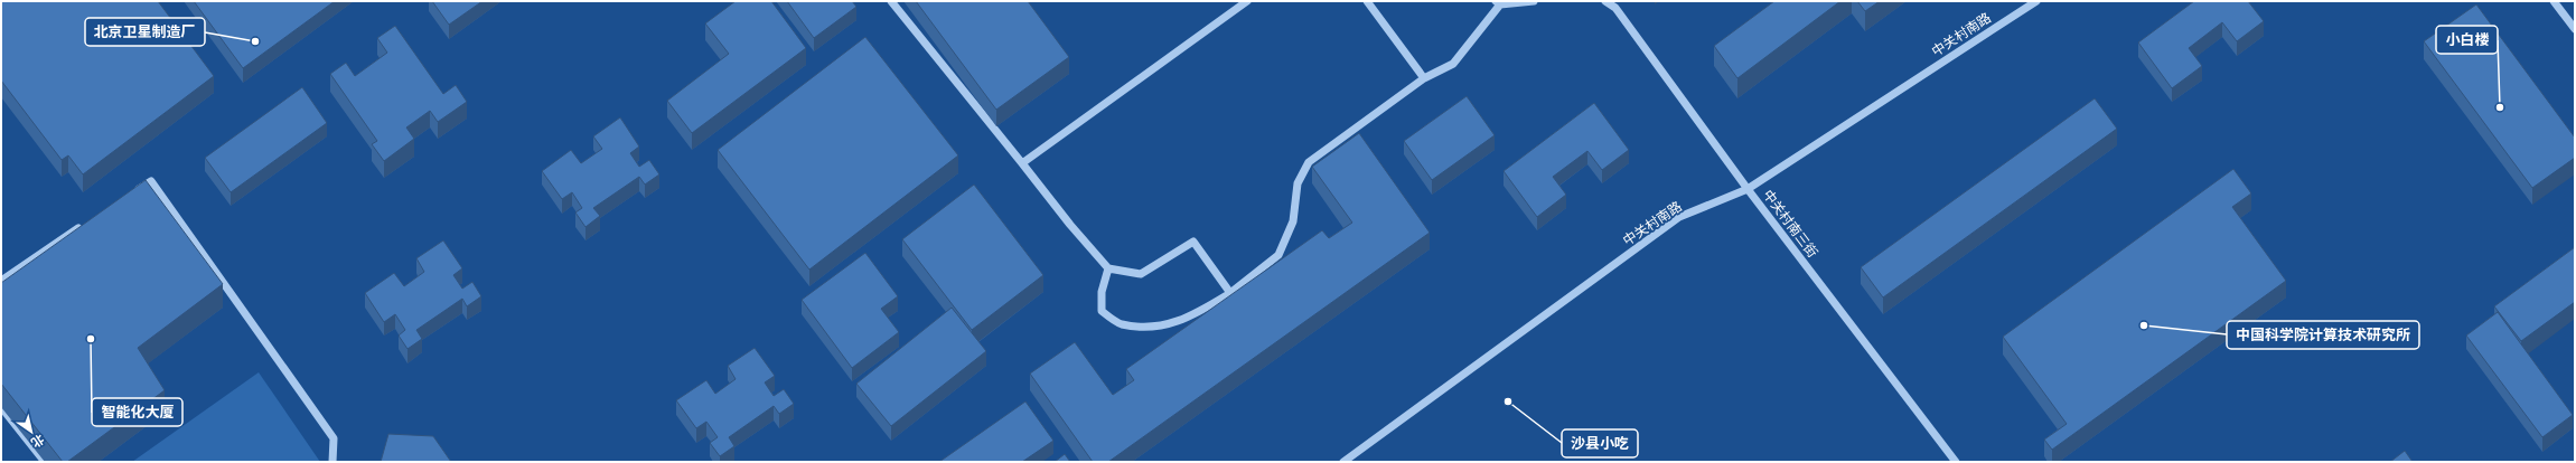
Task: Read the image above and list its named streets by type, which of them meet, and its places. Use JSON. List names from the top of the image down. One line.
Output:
{"streets":{"street":["中关村南路","中关村南三街"]},"crossings":[["中关村南路","中关村南三街"]],"places":["北京卫星制造厂","小白楼","中国科学院计算技术研究所","智能化大厦","沙县小吃"],"north":"bottom right"}
